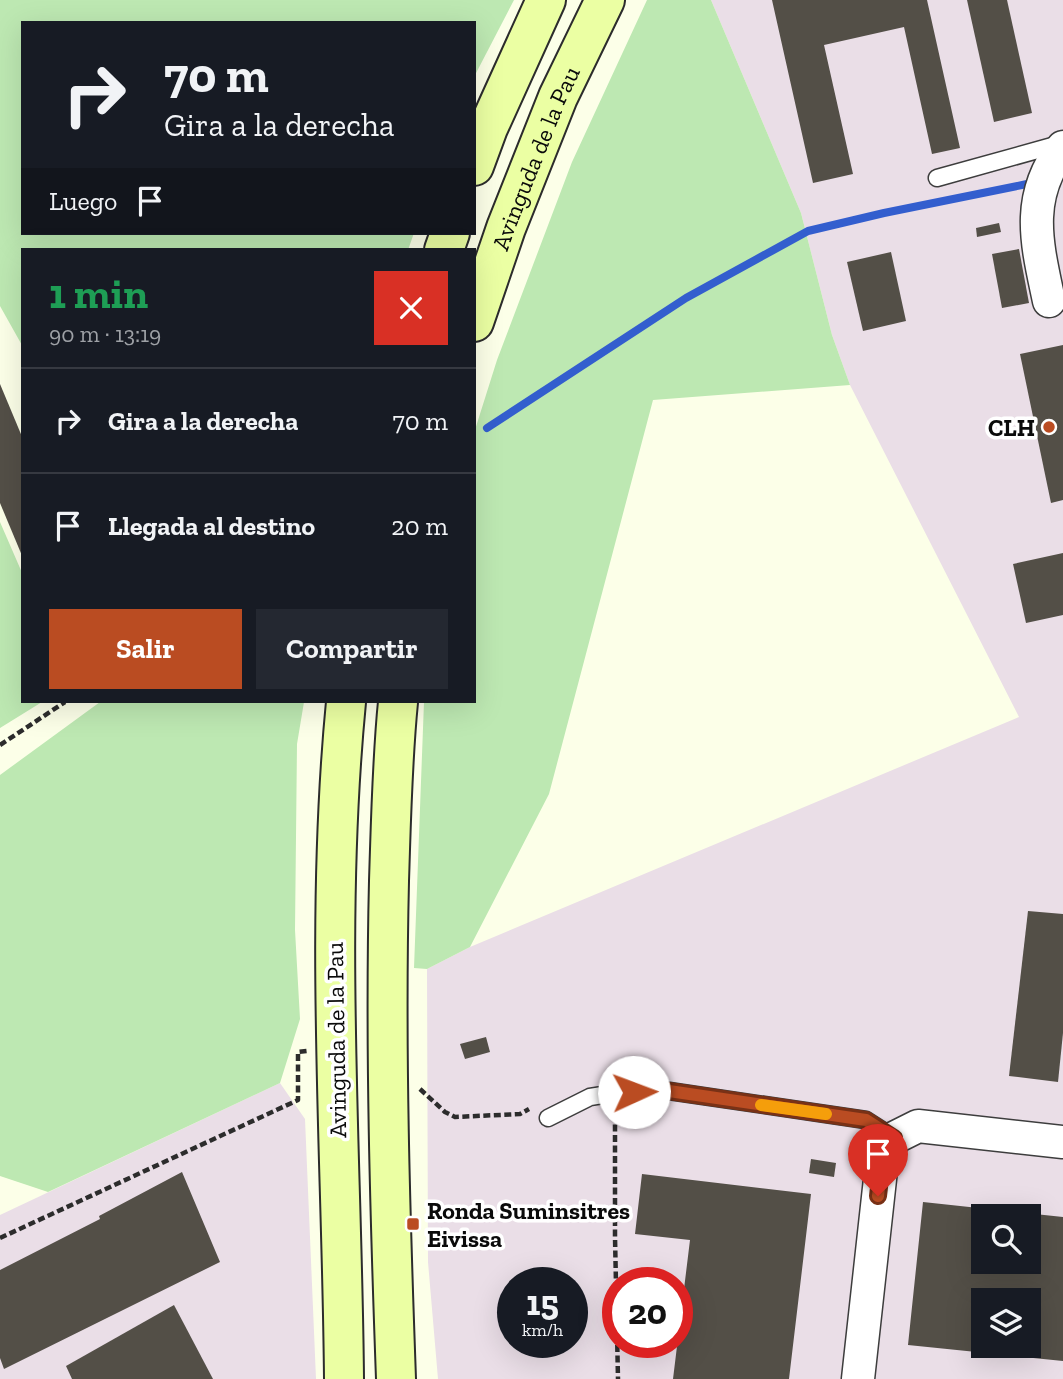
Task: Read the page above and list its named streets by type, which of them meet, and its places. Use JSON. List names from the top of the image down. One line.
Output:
{"streets":{"main road":["Avinguda de la Pau"]},"places":{"other":["CLH"],"transit":["Ronda Suminsitres Eivissa"]},"page":{"turn":["70 m","Gira a la derecha"],"then":"Luego","heading":["1 min","90 m · 13:19"],"list":[{"name":"Gira a la derecha","value":"70 m"},{"name":"Llegada al destino","value":"20 m"}],"buttons":["Salir","Compartir"],"speed":"15 km/h","limit":"20"}}
